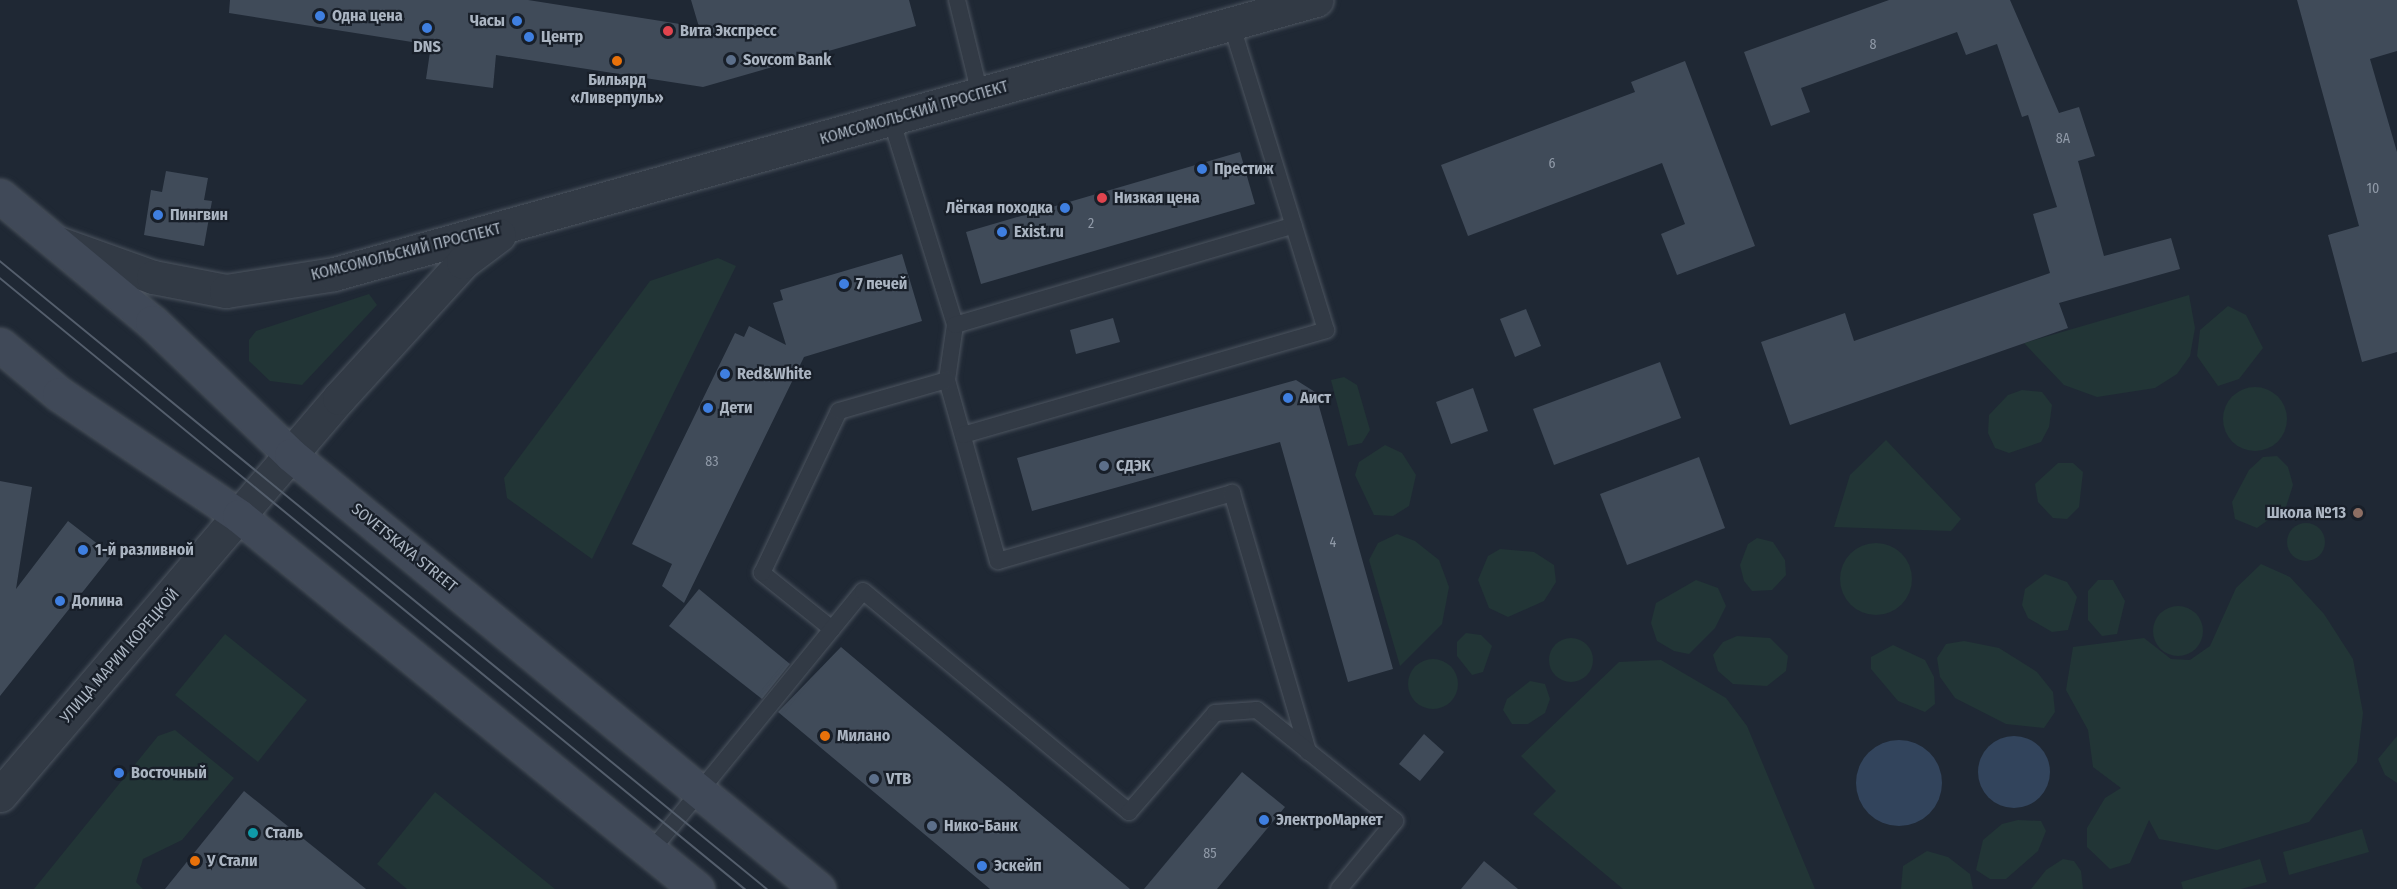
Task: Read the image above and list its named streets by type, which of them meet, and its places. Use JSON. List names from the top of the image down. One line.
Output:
{"streets":{"main road":["SOVETSKAYA STREET"],"street":["КОМСОМОЛЬСКИЙ ПРОСПЕКТ","УЛИЦА МАРИИ КОРЕЦКОЙ"]},"crossings":[["КОМСОМОЛЬСКИЙ ПРОСПЕКТ","SOVETSKAYA STREET"],["КОМСОМОЛЬСКИЙ ПРОСПЕКТ","УЛИЦА МАРИИ КОРЕЦКОЙ"]],"places":["Одна цена","Часы","DNS","Вита Экспресс","Центр","Sovcom Bank","Бильярд «Ливерпуль»","Престиж","Низкая цена","Лёгкая походка","Пингвин","Exist.ru","7 печей","Red&White","Аист","Дети","СДЭК","Школа №13","1-й разливной","Долина","Милано","Восточный","VTB","ЭлектроМаркет","Нико-Банк","Сталь","У Стали","Эскейп"],"house_numbers":["8","8А","6","10","2","83","4","85"]}
